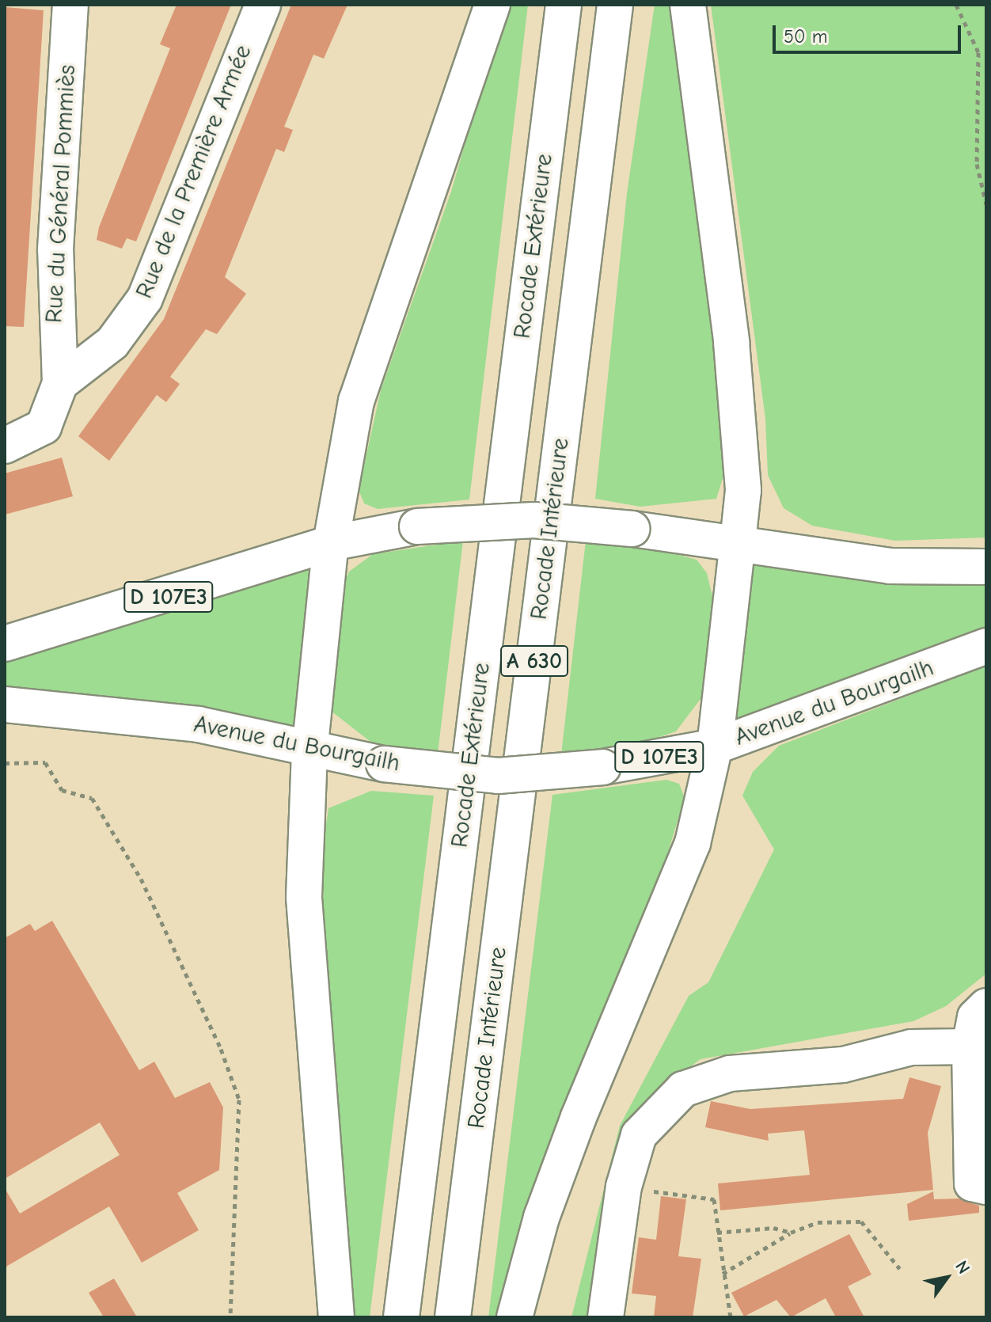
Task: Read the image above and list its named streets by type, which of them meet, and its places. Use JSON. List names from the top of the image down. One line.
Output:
{"streets":{"main road":["Rue de la Première Armée","Rue du Général Pommiès","Rocade Extérieure","Rocade Intérieure","D 107E3","A 630","Avenue du Bourgailh"]},"crossings":[["Rue de la Première Armée","Rue du Général Pommiès"]],"scale_bar":"50 m","north":"top right"}
